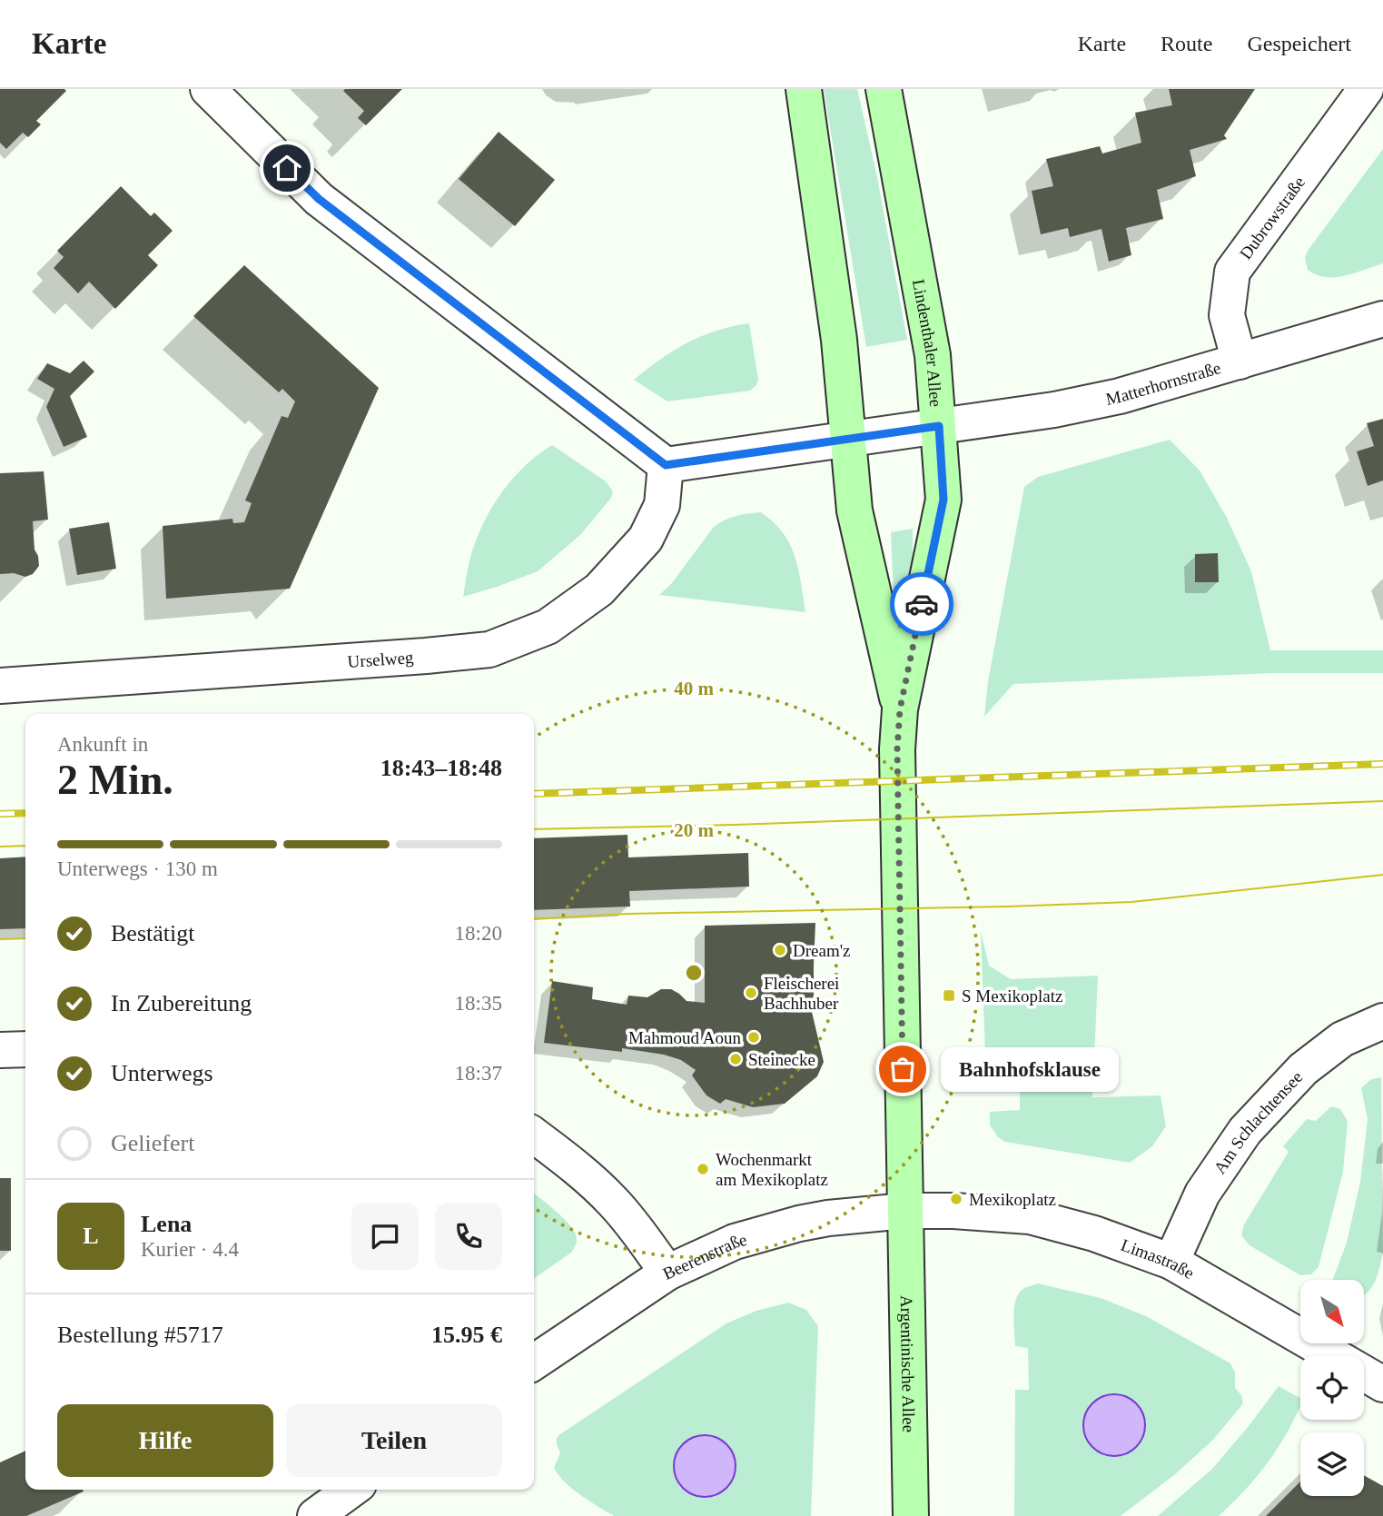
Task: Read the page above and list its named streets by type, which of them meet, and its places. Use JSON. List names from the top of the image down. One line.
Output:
{"streets":{"main road":["Lindenthaler Allee","Argentinische Allee"],"street":["Dubrowstraße","Matterhornstraße","Urselweg","Am Schlachtensee","Beerenstraße","Limastraße"]},"crossings":[["Dubrowstraße","Matterhornstraße"],["Lindenthaler Allee","Matterhornstraße"],["Lindenthaler Allee","Beerenstraße"],["Lindenthaler Allee","Limastraße"],["Lindenthaler Allee","Argentinische Allee"],["Matterhornstraße","Urselweg"],["Am Schlachtensee","Limastraße"],["Beerenstraße","Limastraße"],["Beerenstraße","Argentinische Allee"],["Limastraße","Argentinische Allee"]],"places":{"other":["Dream'z","Fleischerei Bachhuber","Mahmoud Aoun","Steinecke","Bahnhofsklause","Wochenmarkt am Mexikoplatz","Mexikoplatz"],"transit":["S Mexikoplatz"]},"north":"bottom right","page":{"header":"Karte","nav":["Karte","Route","Gespeichert"],"heading":["2 Min.","Ankunft in","18:43–18:48"],"panel":["Lena","Kurier · 4.4","Bestellung #5717","15.95 €"],"bar":"Unterwegs · 130 m","list":[["Bestätigt","18:20"],["In Zubereitung","18:35"],["Unterwegs","18:37"],"Geliefert"],"bubble":"Bahnhofsklause","round":"L","buttons":["Hilfe","Teilen"]},"rings":["40 m","20 m"]}
